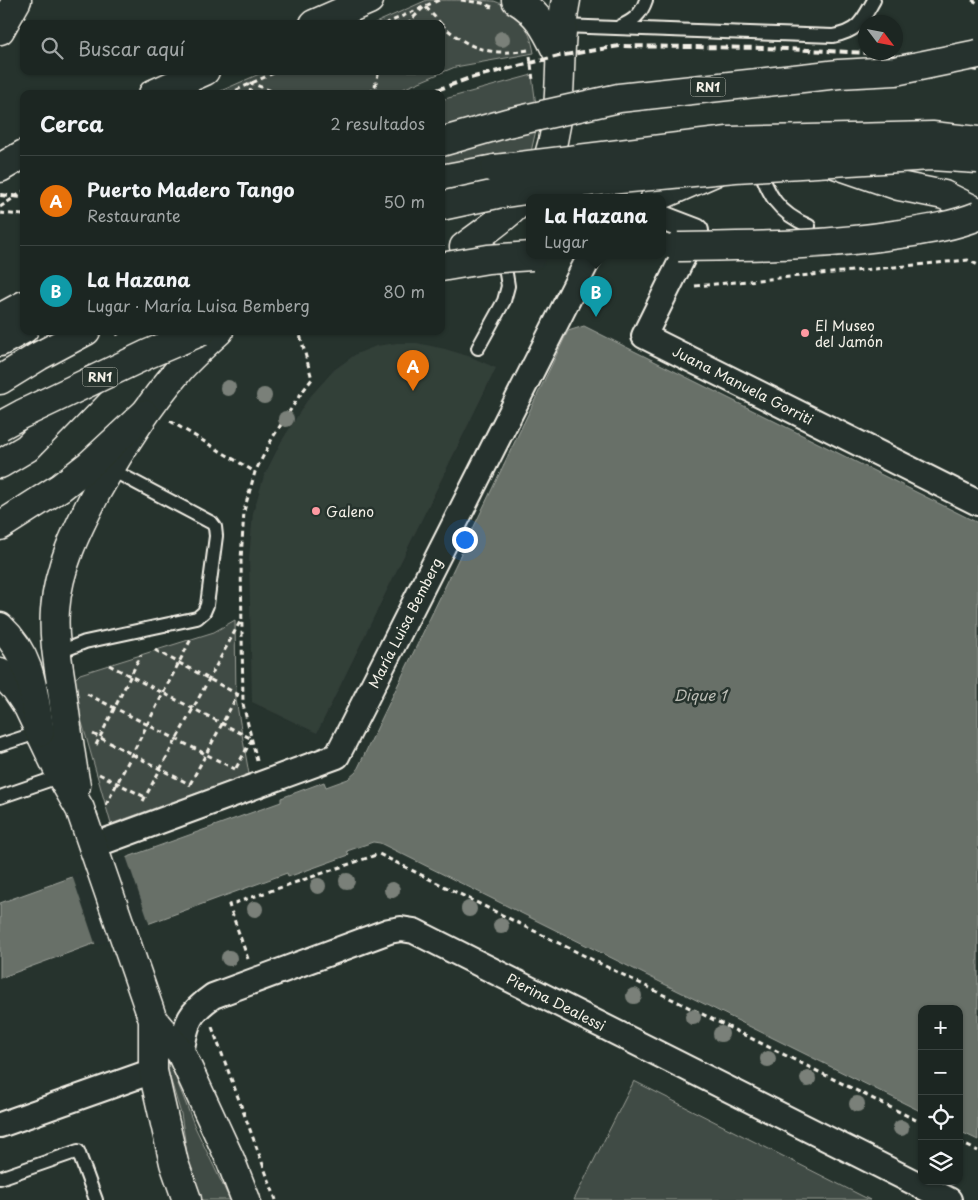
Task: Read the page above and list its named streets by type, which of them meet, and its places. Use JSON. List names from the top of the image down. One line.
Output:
{"streets":{"main road":["RN1"],"street":["Juana Manuela Gorriti","María Luisa Bemberg","Pierina Dealessi"]},"water":["Dique 1"],"places":["El Museo del Jamón","Galeno"],"north":"bottom right","page":{"search":"Buscar aquí","heading":["Cerca","2 resultados"],"list":[{"mark":"A","name":"Puerto Madero Tango","note":"Restaurante","value":"50 m"},{"mark":"B","name":"La Hazana","note":"Lugar · María Luisa Bemberg","value":"80 m"}],"popup":["La Hazana","Lugar"],"pins":["B","A"],"map_buttons":["+","−"]}}
